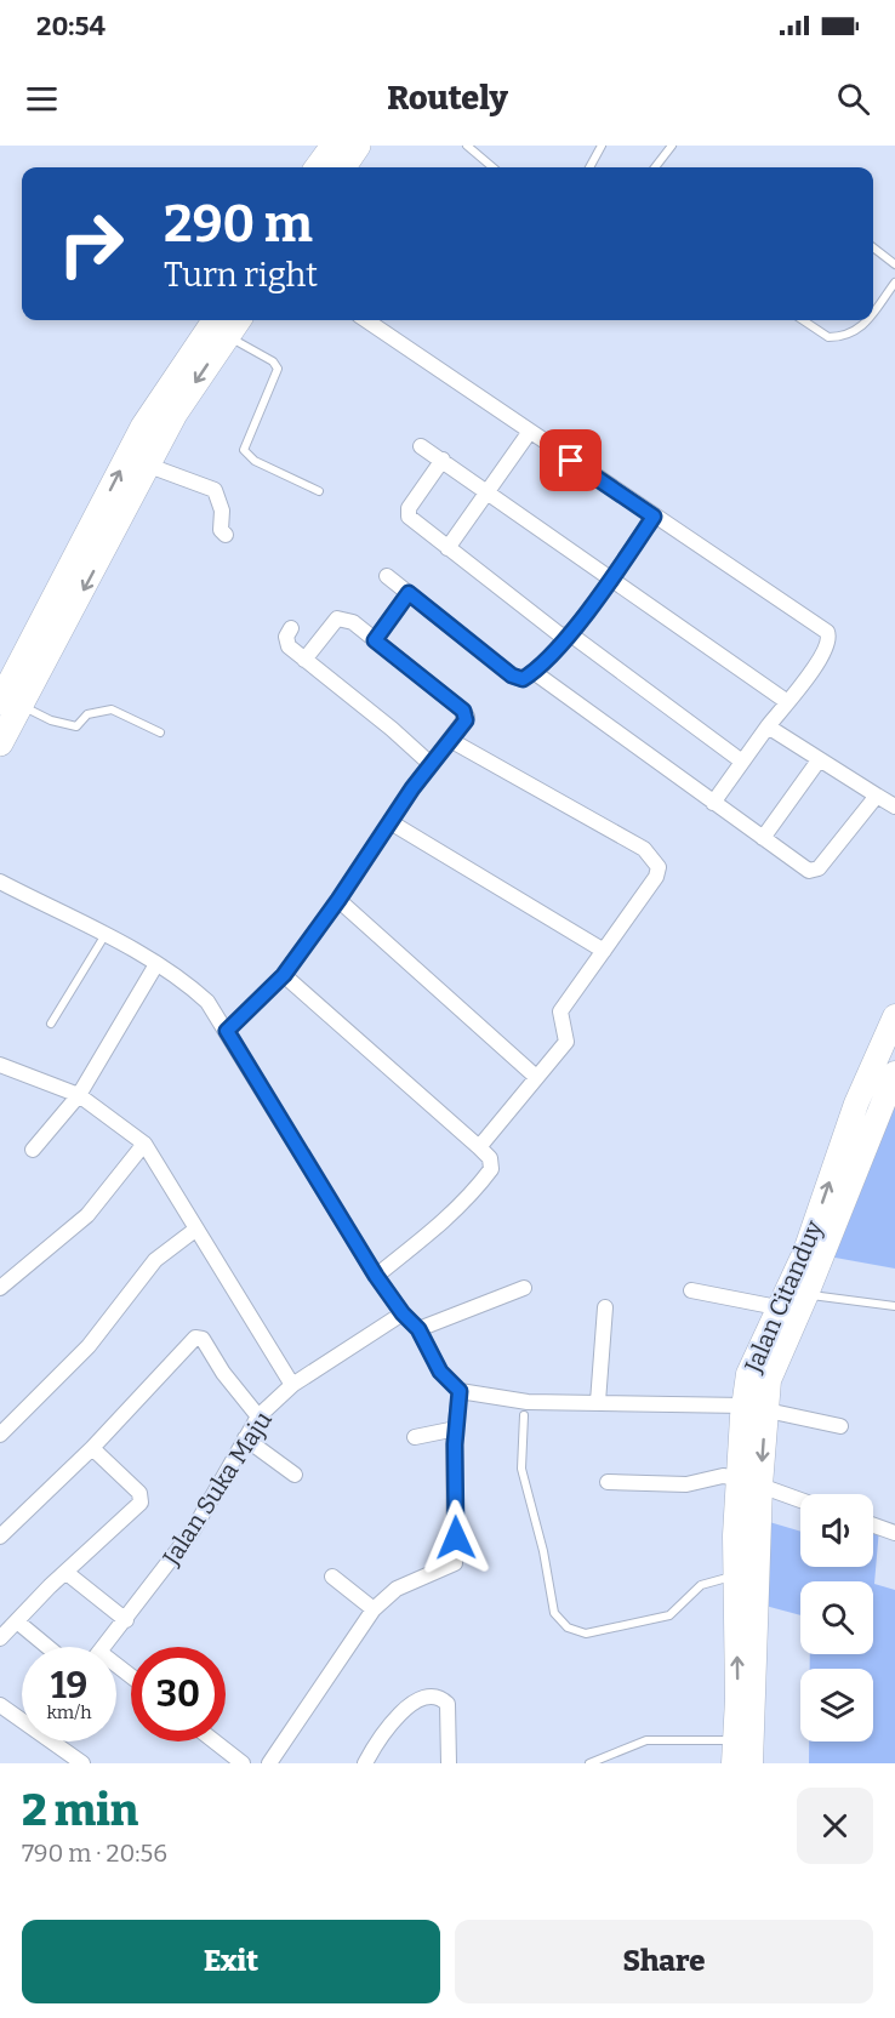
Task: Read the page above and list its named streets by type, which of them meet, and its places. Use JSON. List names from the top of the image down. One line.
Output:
{"streets":{"main road":["Jalan Citanduy"],"street":["Jalan Suka Maju"]},"page":{"status":"20:54","header":"Routely","turn":["290 m","Turn right"],"speed":"19 km/h","limit":"30","heading":["2 min","790 m · 20:56"],"buttons":["Exit","Share"]}}
